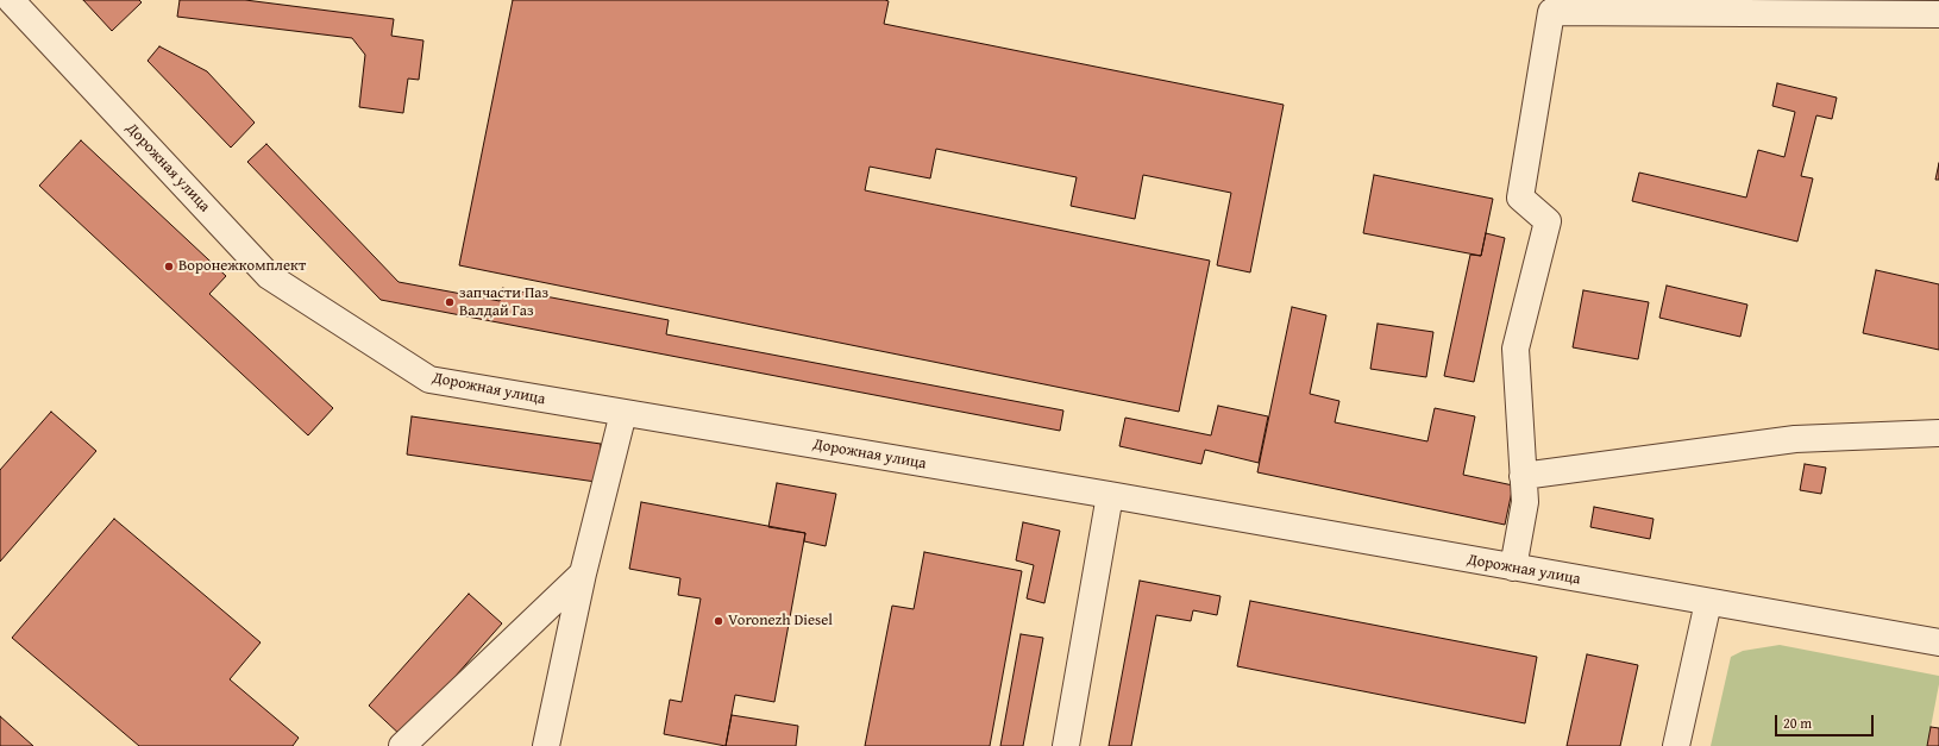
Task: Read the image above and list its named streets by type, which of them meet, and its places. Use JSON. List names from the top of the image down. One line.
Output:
{"streets":{"street":["Дорожная улица"]},"places":["Воронежкомплект","запчасти Паз Валдай Газ","Voronezh Diesel"],"scale_bar":"20 m"}
